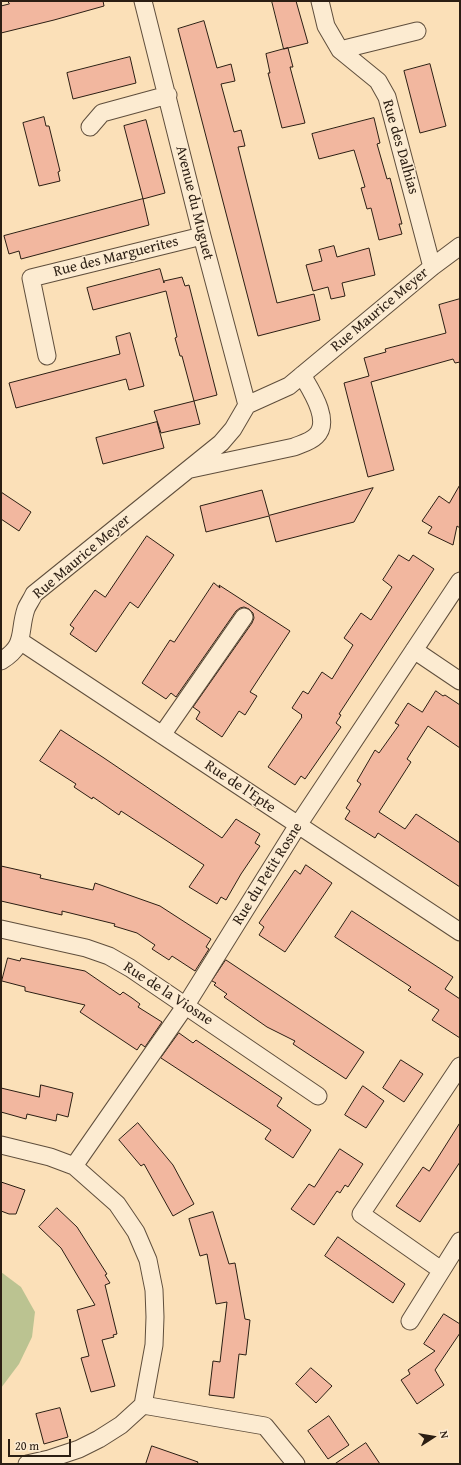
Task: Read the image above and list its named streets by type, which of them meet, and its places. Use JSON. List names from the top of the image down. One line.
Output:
{"streets":{"street":["Rue des Dalhias","Avenue du Muguet","Rue des Marguerites","Rue Maurice Meyer","Rue de l'Epte","Rue du Petit Rosne","Rue de la Viosne"]},"crossings":[["Rue des Dalhias","Rue Maurice Meyer"],["Avenue du Muguet","Rue des Marguerites"],["Avenue du Muguet","Rue Maurice Meyer"],["Rue Maurice Meyer","Rue de l'Epte"],["Rue de l'Epte","Rue du Petit Rosne"],["Rue du Petit Rosne","Rue de la Viosne"]],"scale_bar":"20 m","north":"right"}
